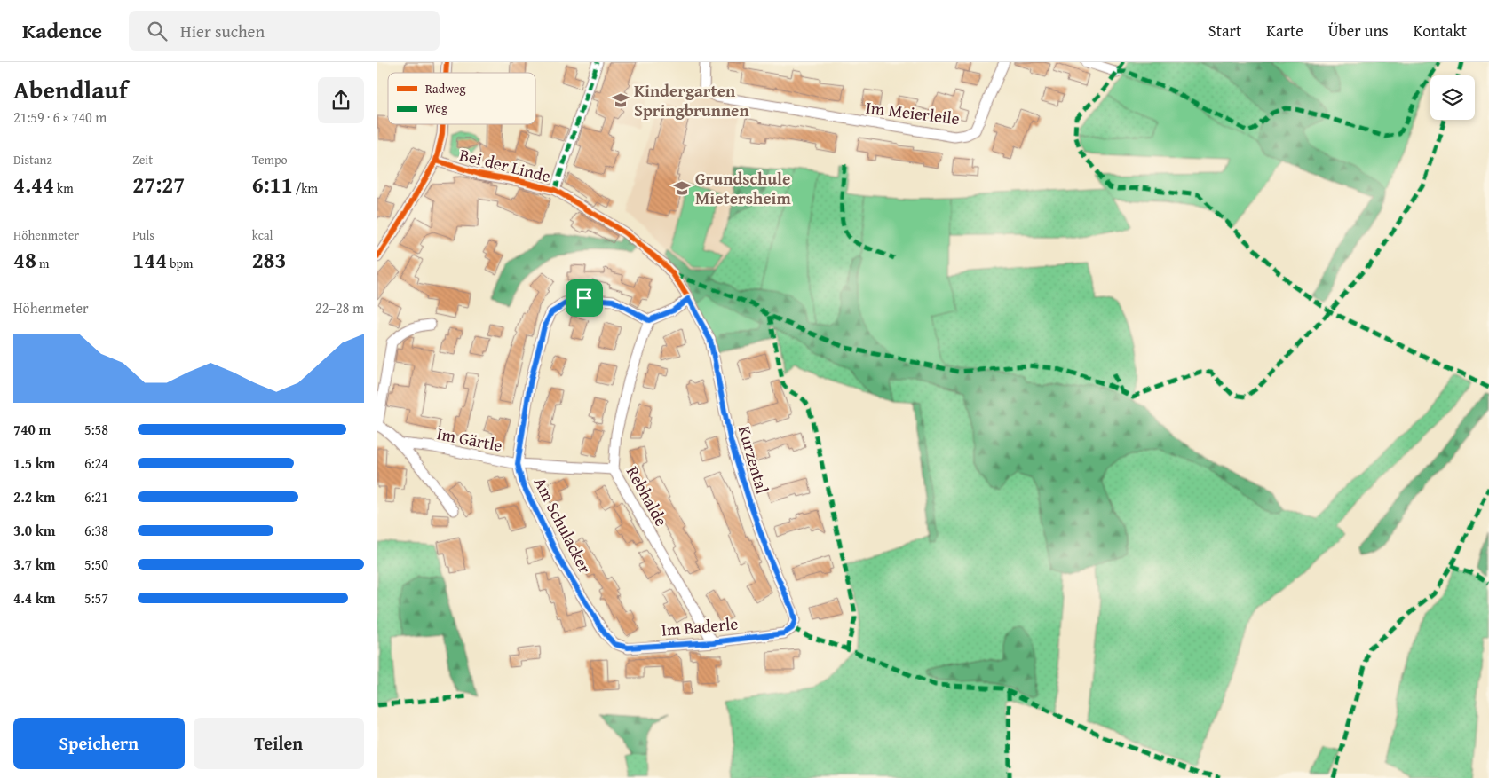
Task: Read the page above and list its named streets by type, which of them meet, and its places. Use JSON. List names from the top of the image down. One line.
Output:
{"streets":{"street":["Im Meierleile","Bei der Linde","Im Gärtle","Kurzental","Rebhalde","Am Schulacker","Im Baderle"]},"crossings":[["Bei der Linde","Kurzental"],["Im Gärtle","Rebhalde"],["Im Gärtle","Am Schulacker"],["Kurzental","Im Baderle"],["Rebhalde","Am Schulacker"],["Rebhalde","Im Baderle"],["Am Schulacker","Im Baderle"]],"places":{"school or university":["Kindergarten Springbrunnen","Grundschule Mietersheim"]},"legend":["Radweg","Weg"],"page":{"header":"Kadence","search":"Hier suchen","nav":["Start","Karte","Über uns","Kontakt"],"heading":["Abendlauf","21:59 · 6 × 740 m"],"stats":[["Distanz","4.44 km"],["Zeit","27:27"],["Tempo","6:11 /km"],["Höhenmeter","48 m"],["Puls","144 bpm"],["kcal","283"]],"chart":["Höhenmeter","22–28 m"],"list":[{"name":"740 m","note":"5:58"},{"name":"1.5 km","note":"6:24"},{"name":"2.2 km","note":"6:21"},{"name":"3.0 km","note":"6:38"},{"name":"3.7 km","note":"5:50"},{"name":"4.4 km","note":"5:57"}],"buttons":["Speichern","Teilen"]}}
